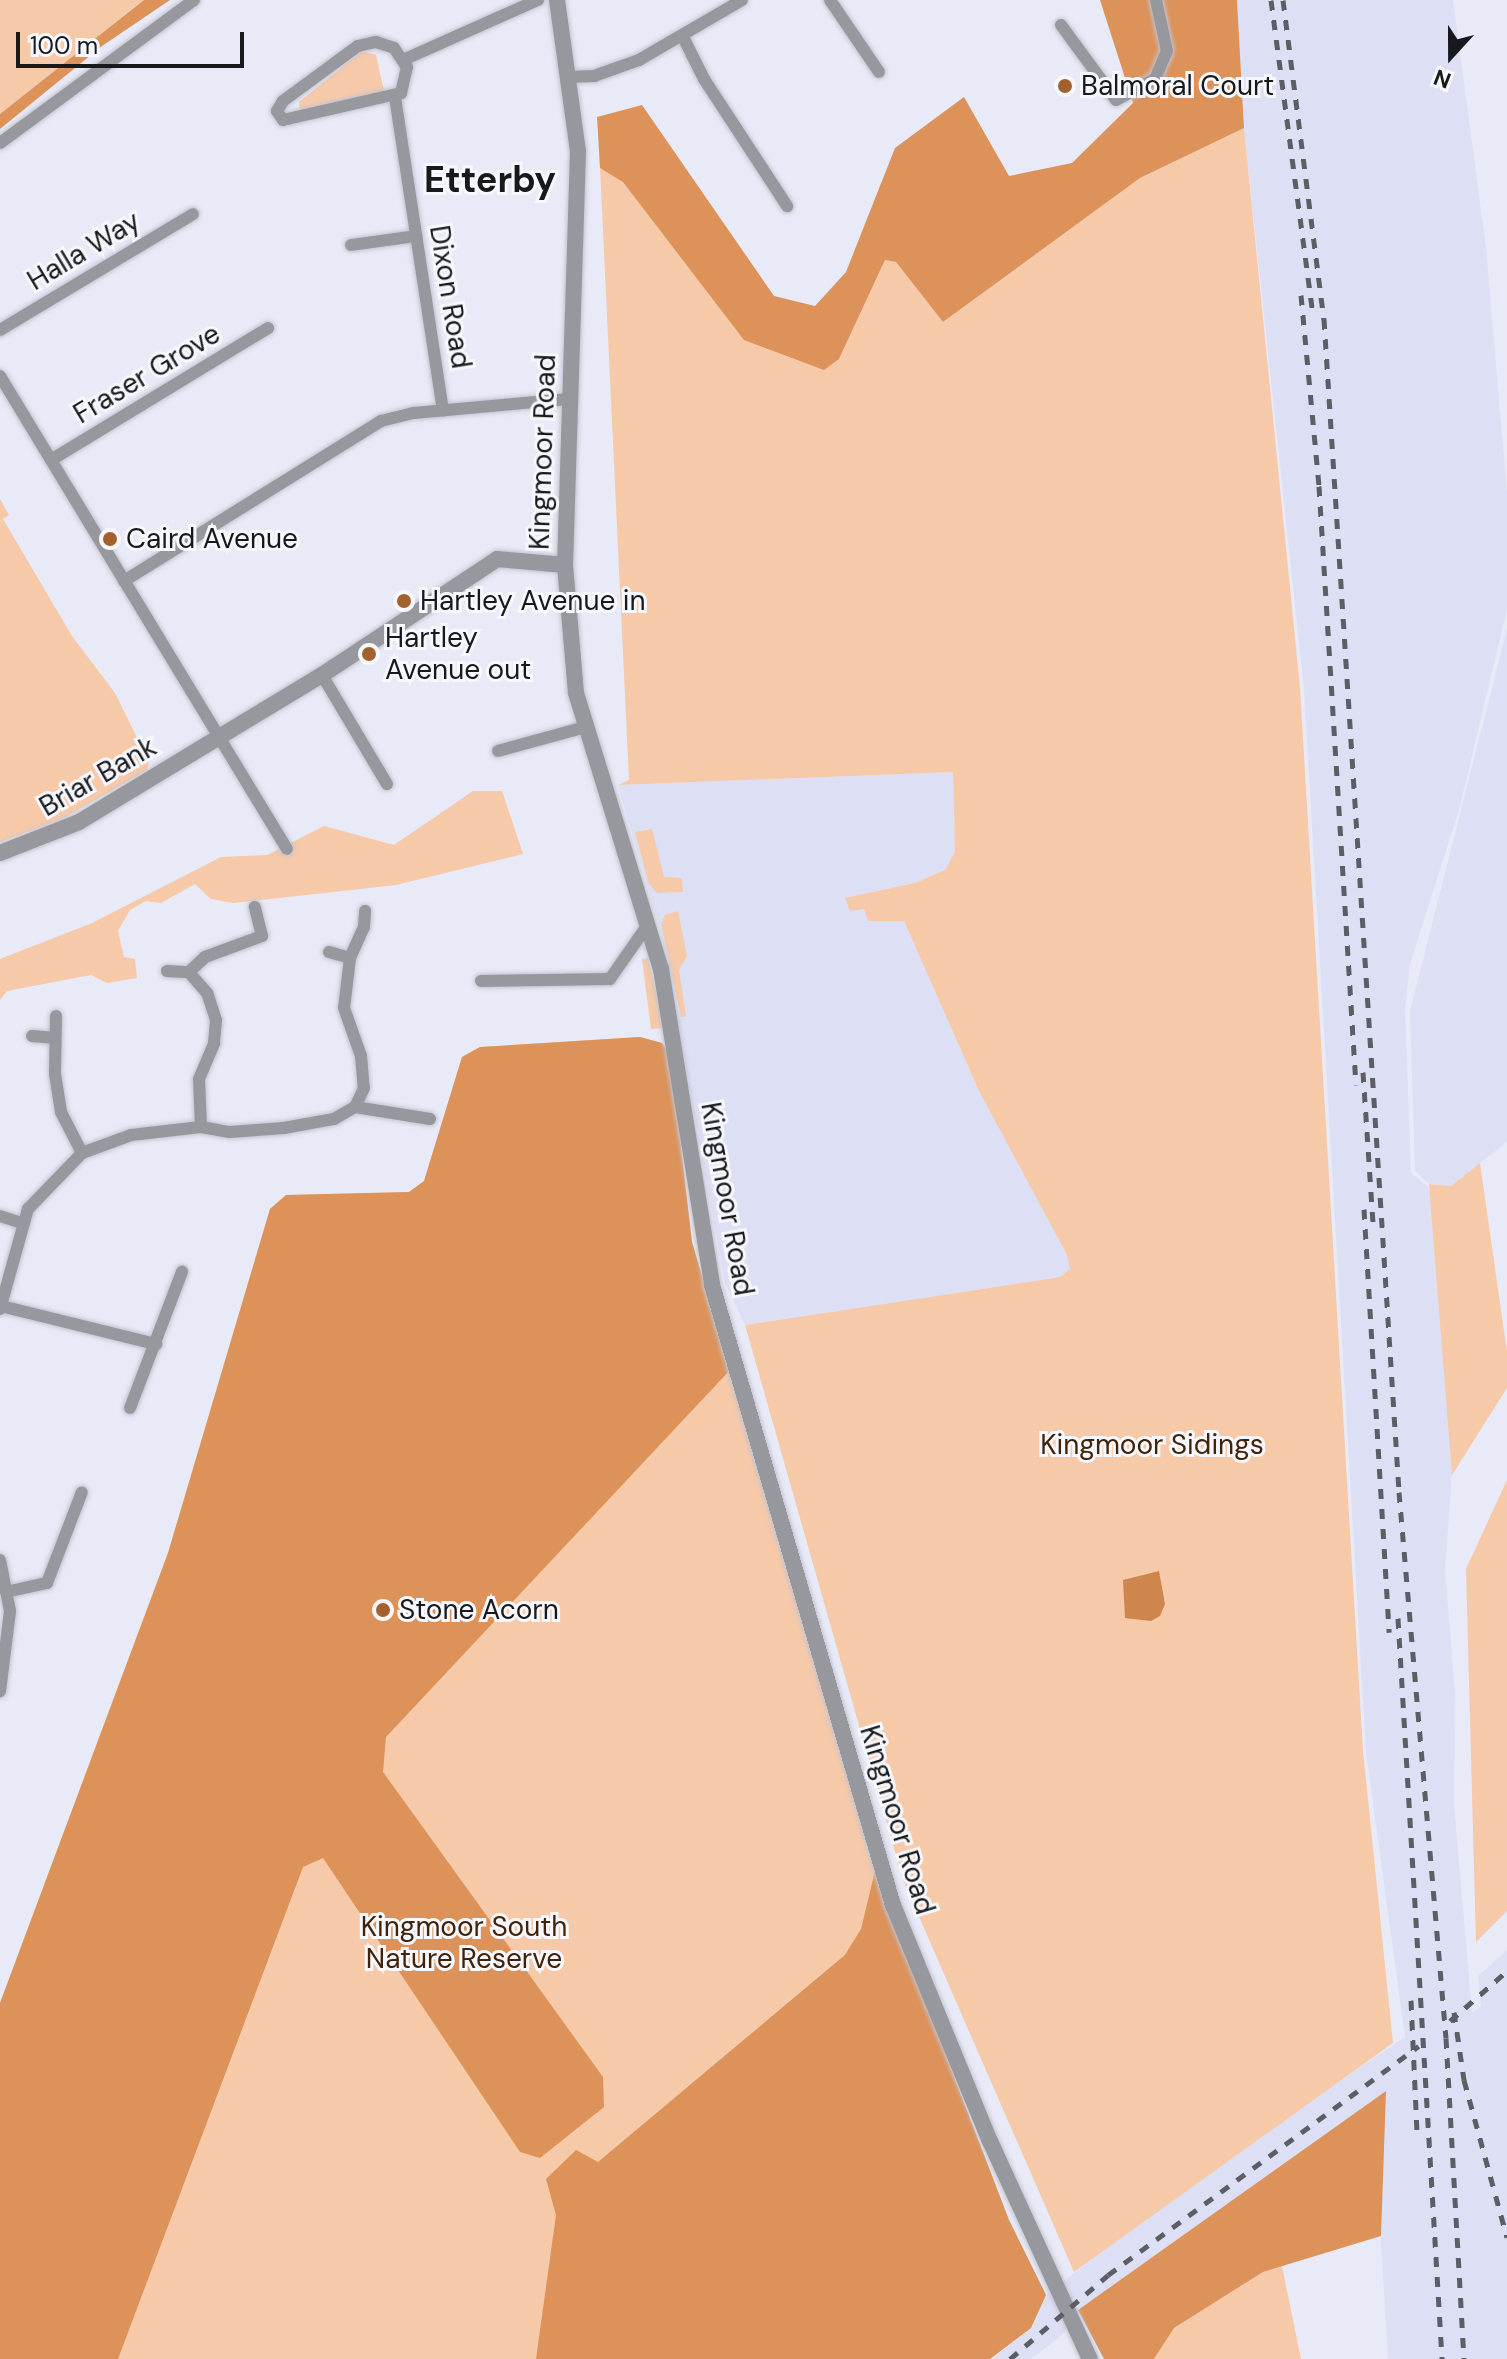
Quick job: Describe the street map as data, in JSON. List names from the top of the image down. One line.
{"streets":{"street":["Halla Way","Dixon Road","Fraser Grove","Kingmoor Road","Briar Bank"]},"crossings":[["Kingmoor Road","Briar Bank"]],"districts":["Etterby"],"parks":["Kingmoor Sidings","Kingmoor South Nature Reserve"],"places":["Balmoral Court","Caird Avenue","Hartley Avenue in","Hartley Avenue out","Stone Acorn"],"scale_bar":"100 m","north":"bottom"}
